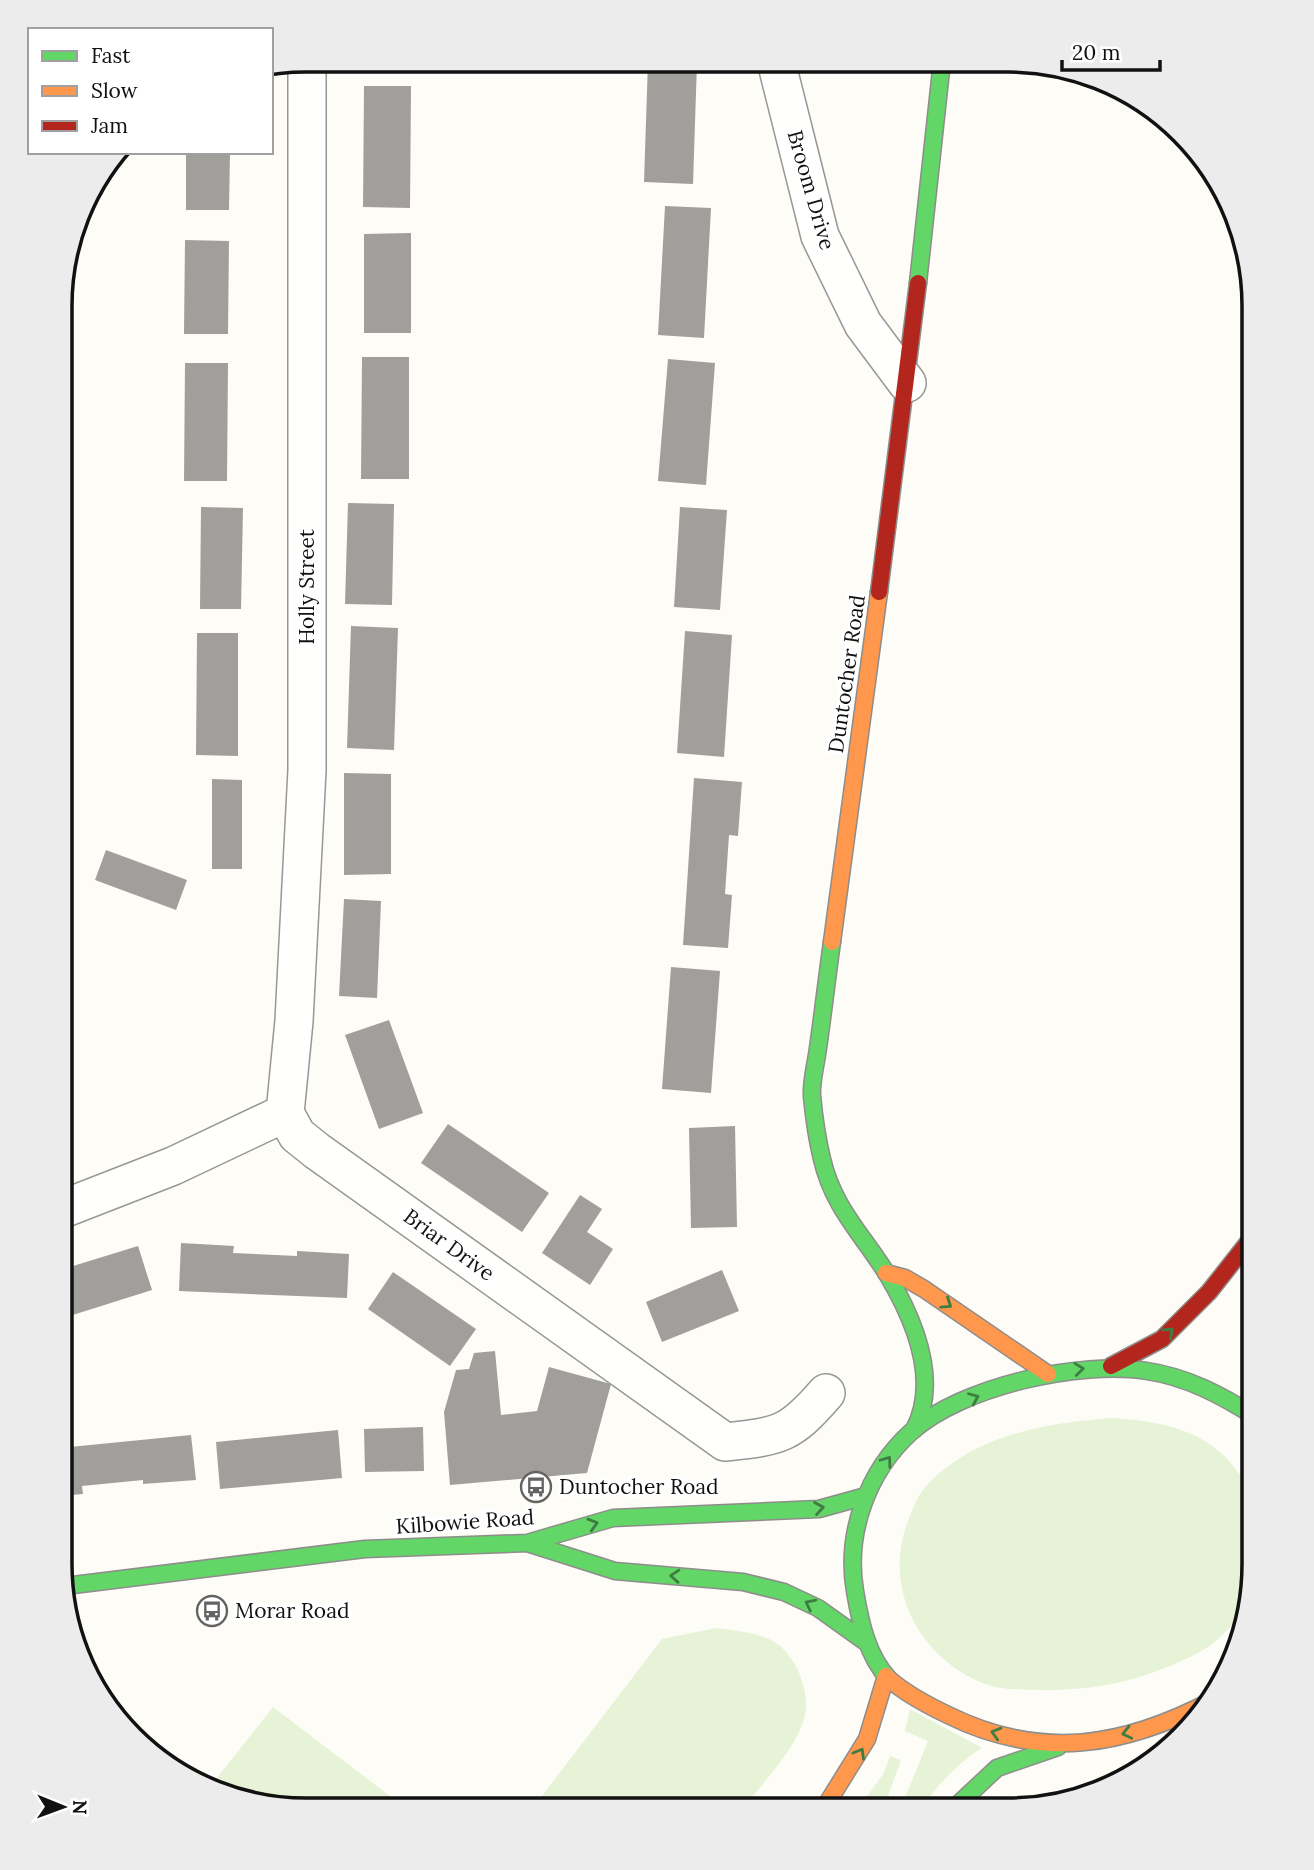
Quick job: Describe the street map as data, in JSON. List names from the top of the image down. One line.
{"streets":{"main road":["Duntocher Road","Kilbowie Road"],"street":["Broom Drive","Holly Street","Briar Drive"]},"crossings":[["Broom Drive","Duntocher Road"],["Holly Street","Briar Drive"]],"one_way":["Kilbowie Road"],"places":{"bus stop":["Duntocher Road","Morar Road"]},"legend":["Fast","Slow","Jam"],"scale_bar":"20 m","north":"right"}
